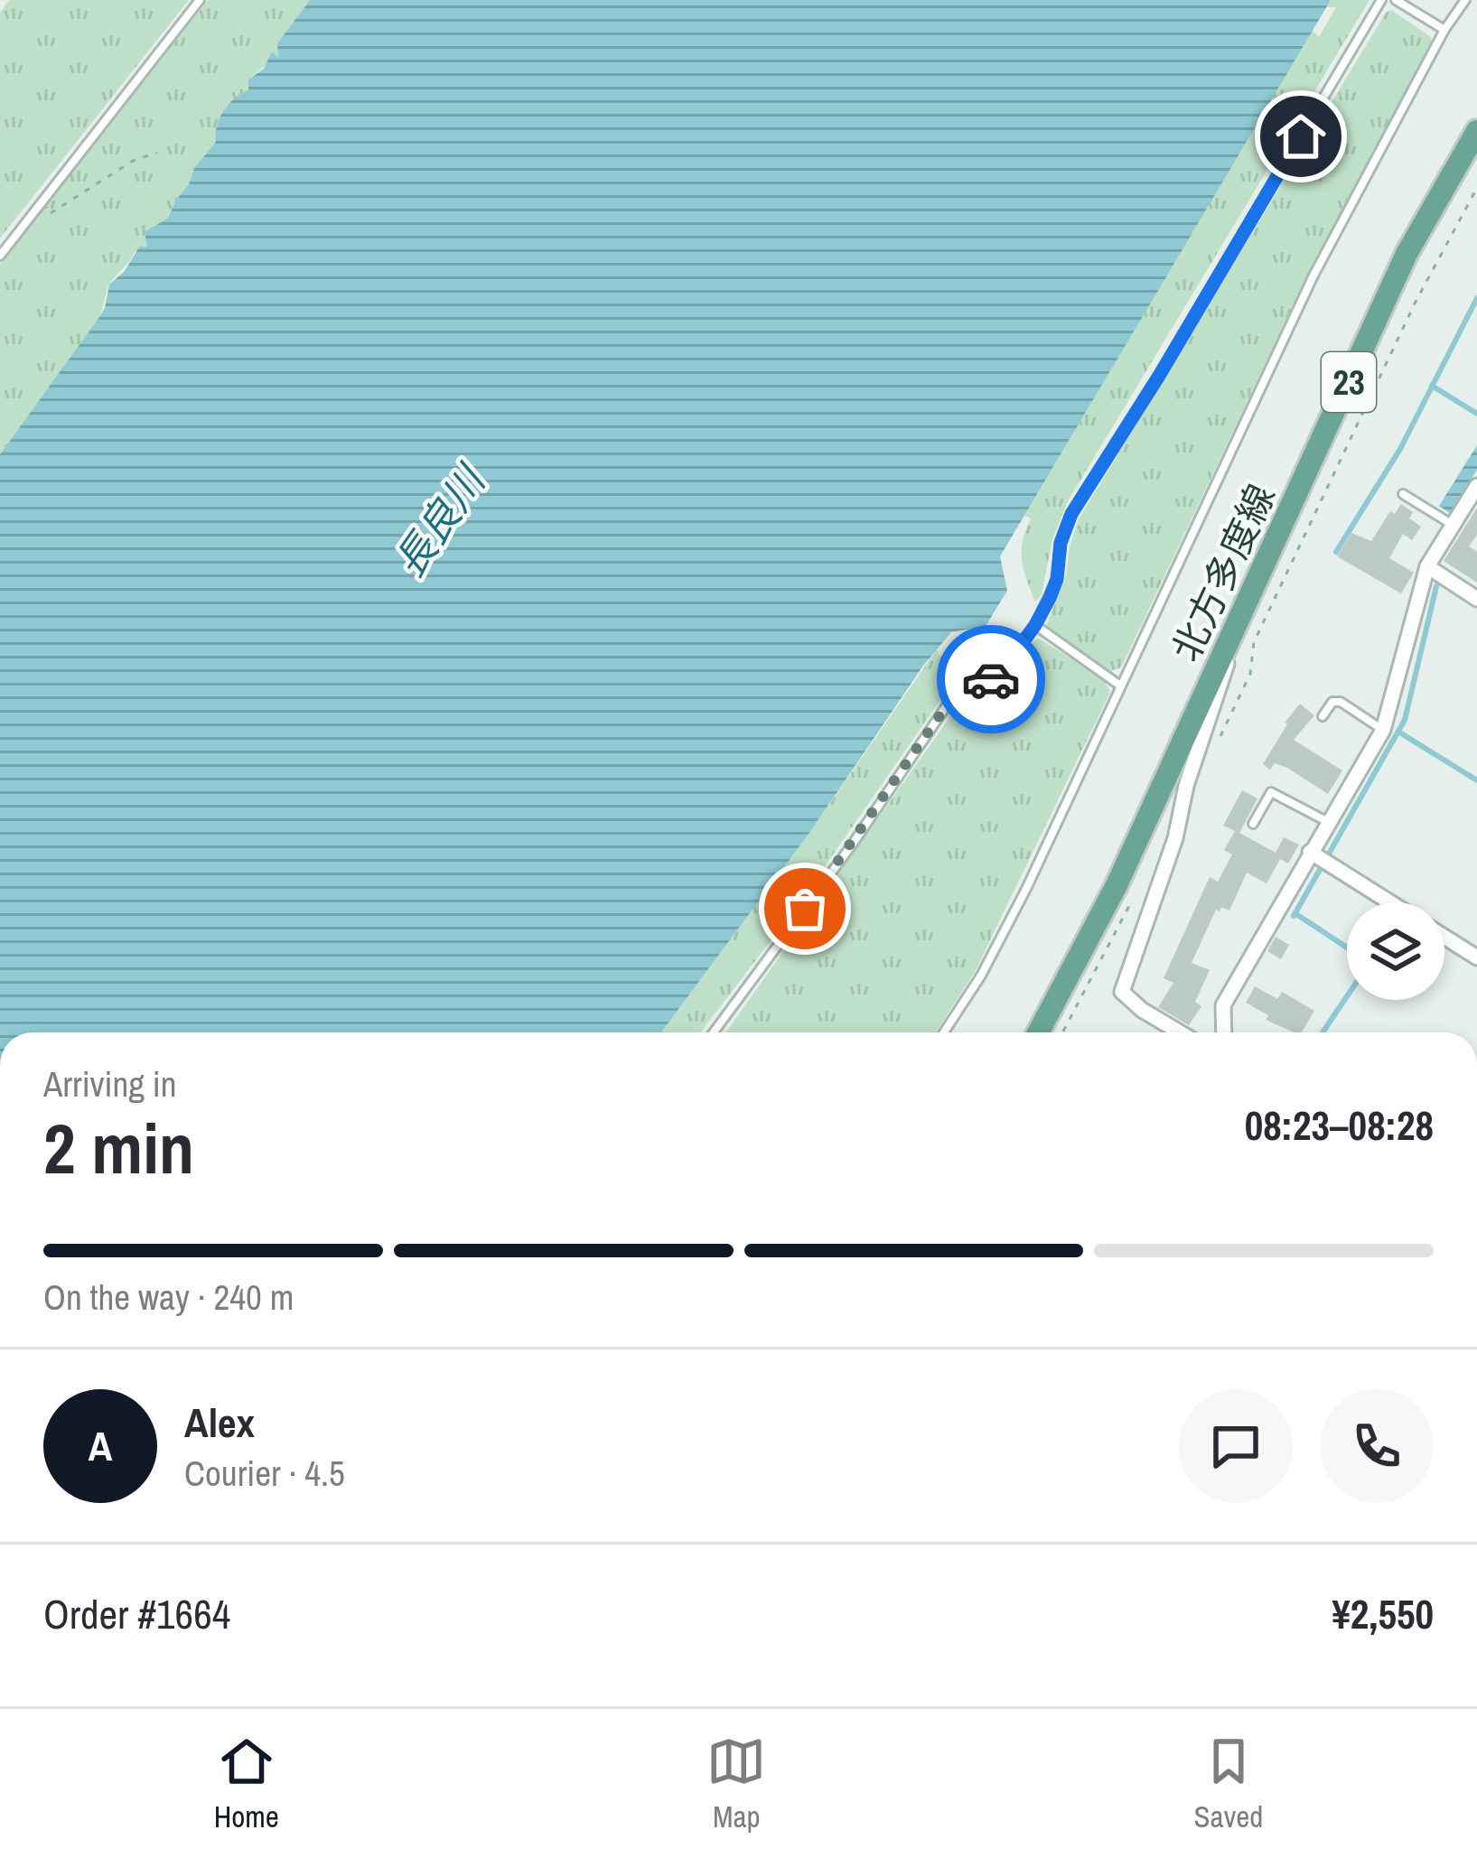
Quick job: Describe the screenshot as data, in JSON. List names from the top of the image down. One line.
{"streets":{"main road":["23","北方多度線"]},"water":["長良川"],"page":{"heading":["2 min","Arriving in","08:23–08:28"],"panel":["Alex","Courier · 4.5","Order #1664","¥2,550"],"bar":"On the way · 240 m","round":"A","tabs":["Home","Map","Saved"]}}
